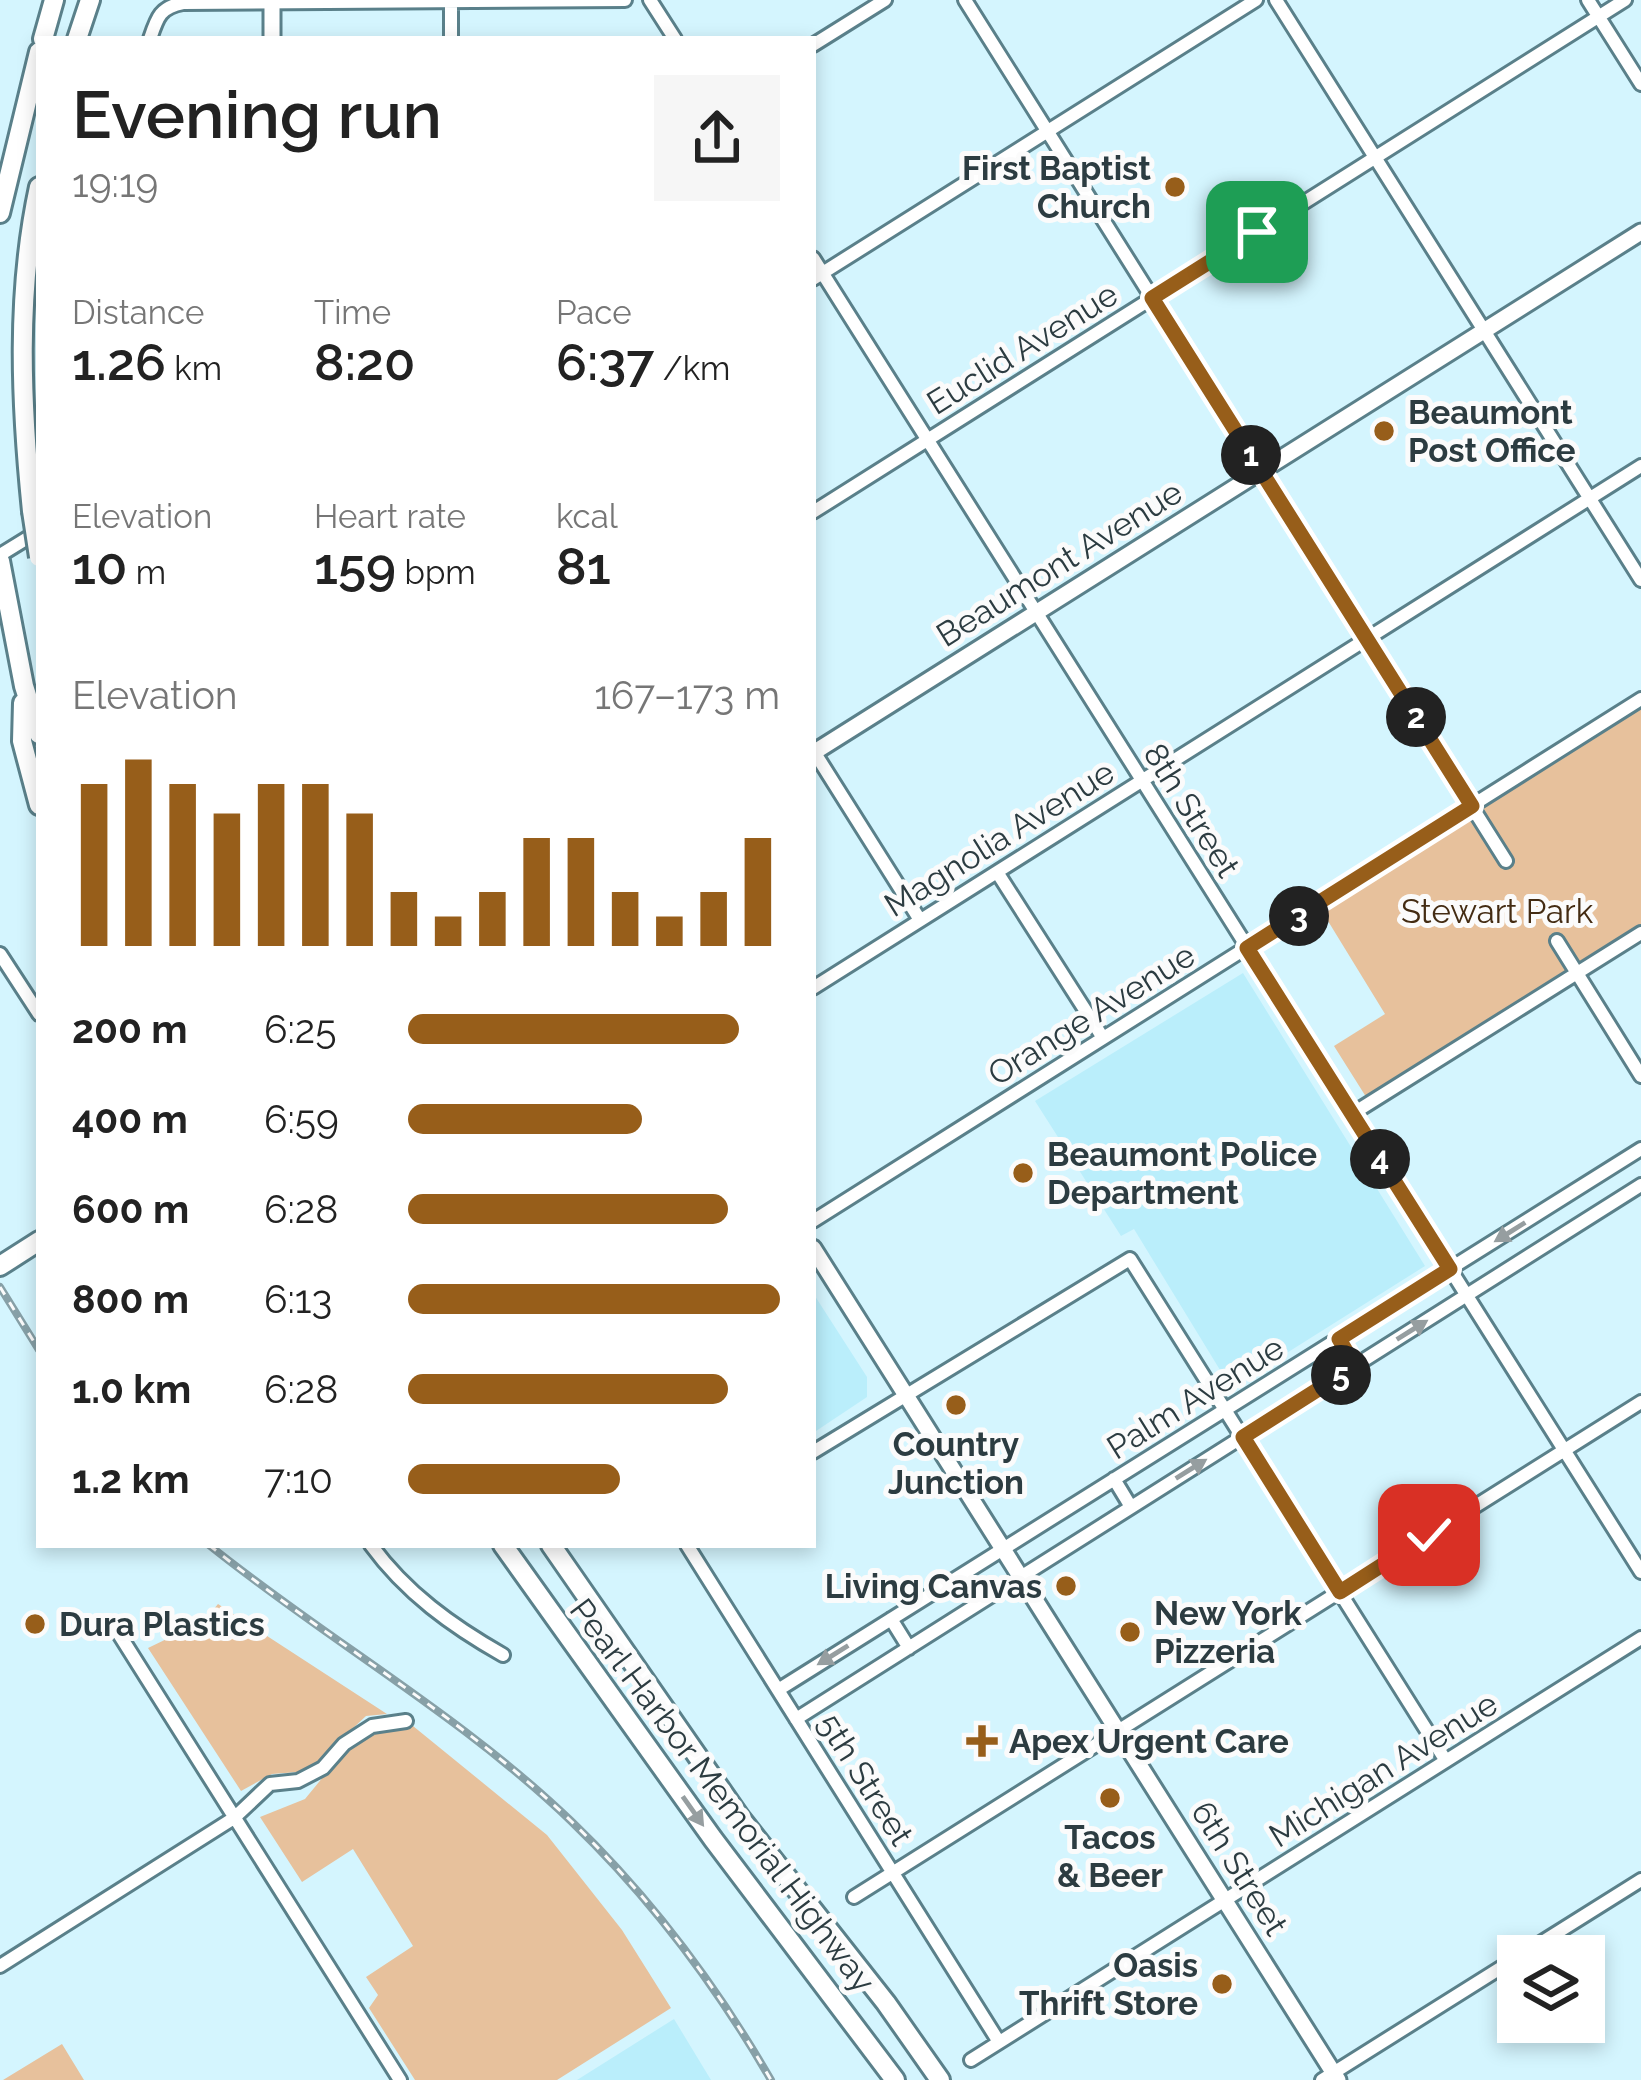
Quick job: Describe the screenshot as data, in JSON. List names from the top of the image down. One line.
{"streets":{"highway":["Pearl Harbor Memorial Highway"],"main road":["Beaumont Avenue","6th Street"],"street":["Euclid Avenue","8th Street","Magnolia Avenue","Orange Avenue","Palm Avenue","Michigan Avenue","5th Street"]},"crossings":[["Euclid Avenue","8th Street"],["Beaumont Avenue","8th Street"],["8th Street","Magnolia Avenue"],["8th Street","Orange Avenue"],["8th Street","Palm Avenue"],["Palm Avenue","5th Street"],["Palm Avenue","6th Street"],["Michigan Avenue","5th Street"],["Michigan Avenue","6th Street"]],"parks":["Stewart Park"],"places":{"other":["First Baptist Church","Beaumont Post Office","Beaumont Police Department","Country Junction","Living Canvas","Dura Plastics","New York Pizzeria","Tacos & Beer","Oasis Thrift Store"],"health":["Apex Urgent Care"]},"page":{"heading":["Evening run","19:19"],"stats":[["Distance","1.26 km"],["Time","8:20"],["Pace","6:37 /km"],["Elevation","10 m"],["Heart rate","159 bpm"],["kcal","81"]],"pins":["1","2","3","4","5"],"chart":["Elevation","167–173 m"],"list":[{"name":"200 m","note":"6:25"},{"name":"400 m","note":"6:59"},{"name":"600 m","note":"6:28"},{"name":"800 m","note":"6:13"},{"name":"1.0 km","note":"6:28"},{"name":"1.2 km","note":"7:10"}]}}
